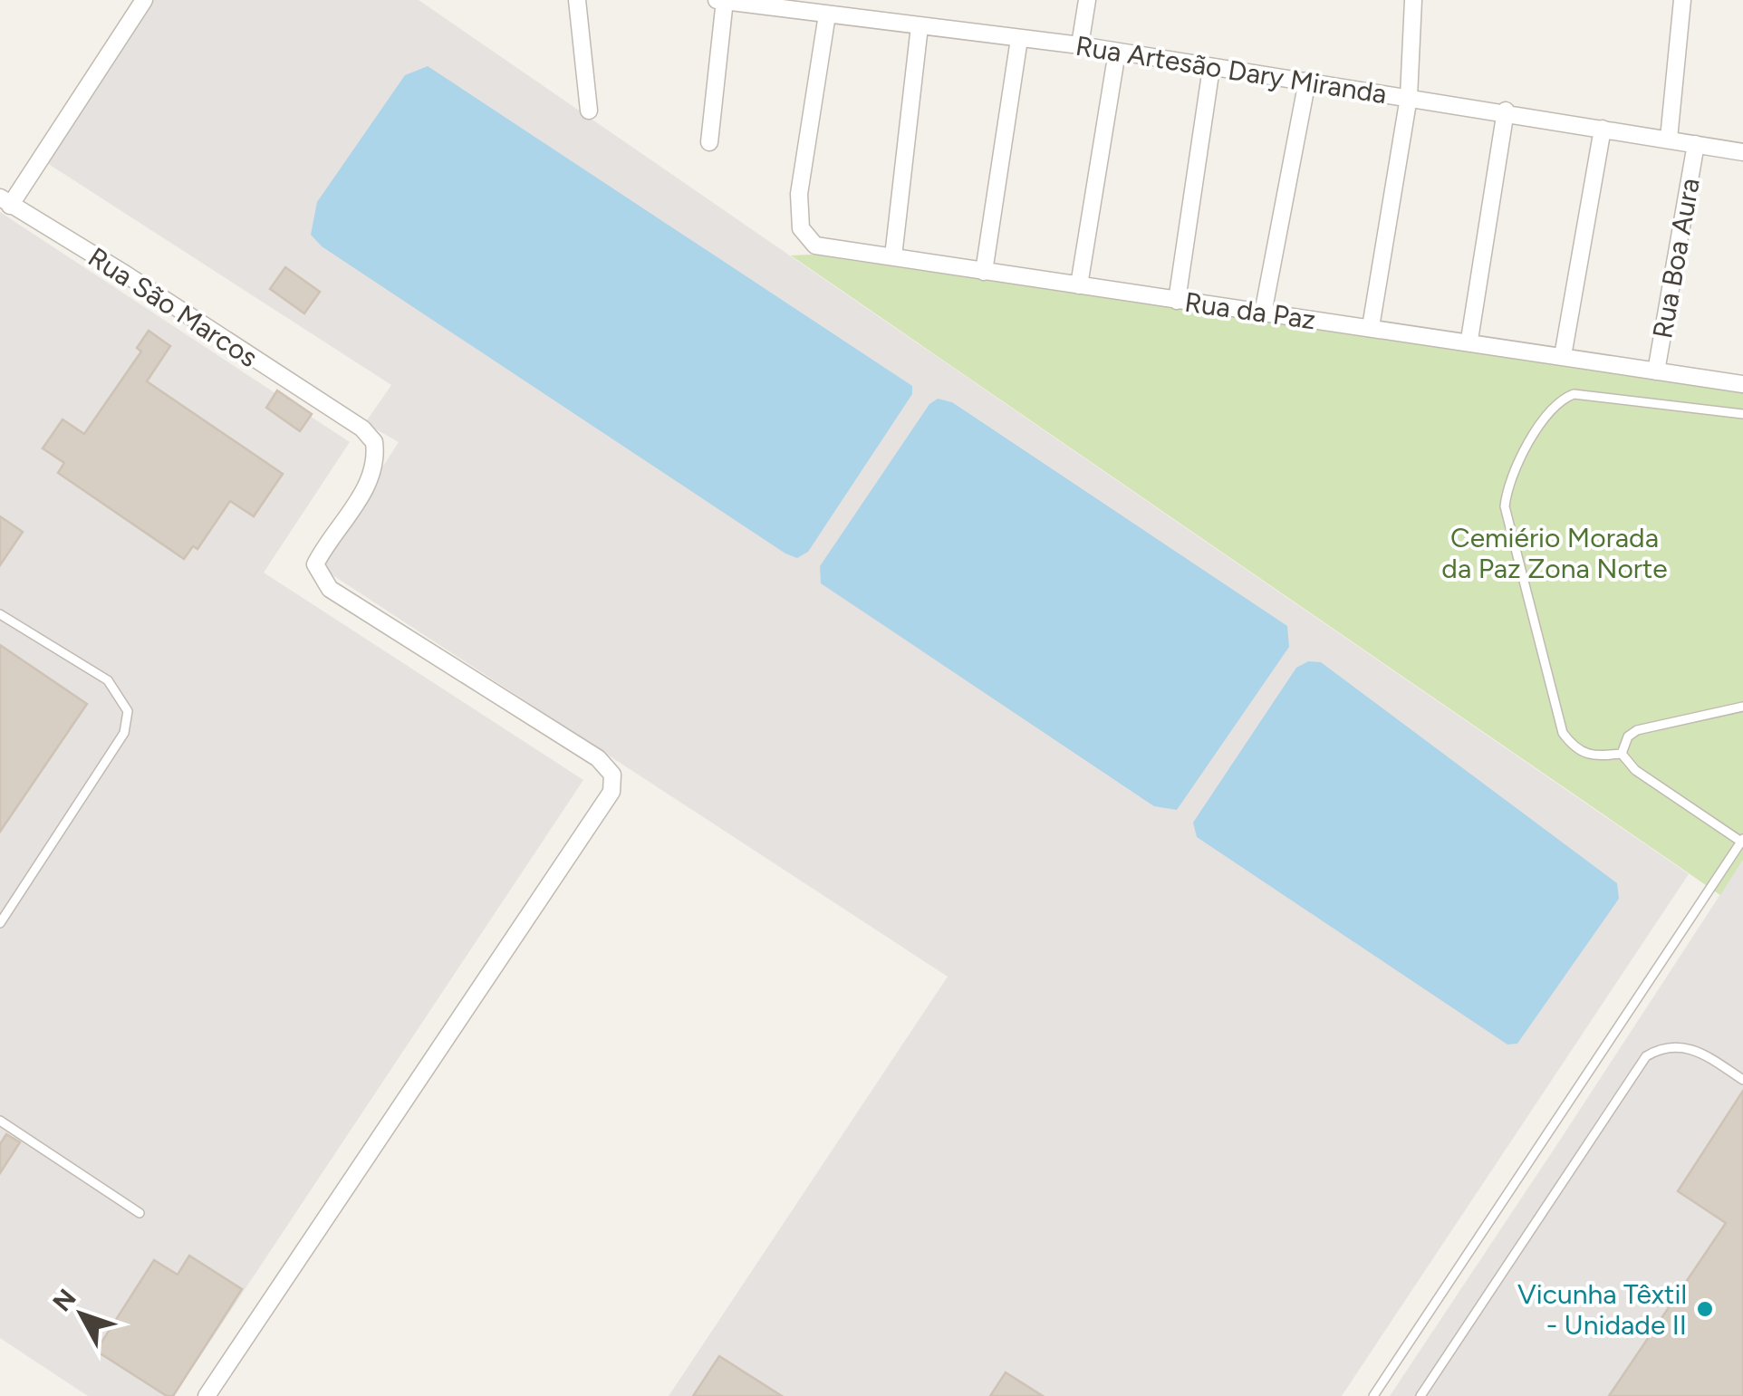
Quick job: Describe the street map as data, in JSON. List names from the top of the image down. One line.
{"streets":{"street":["Rua Artesão Dary Miranda","Rua Boa Aura","Rua São Marcos","Rua da Paz"]},"crossings":[["Rua Artesão Dary Miranda","Rua Boa Aura"],["Rua Artesão Dary Miranda","Rua da Paz"],["Rua Boa Aura","Rua da Paz"]],"parks":["Cemiério Morada da Paz Zona Norte"],"places":["Vicunha Têxtil - Unidade II"],"north":"top left"}
